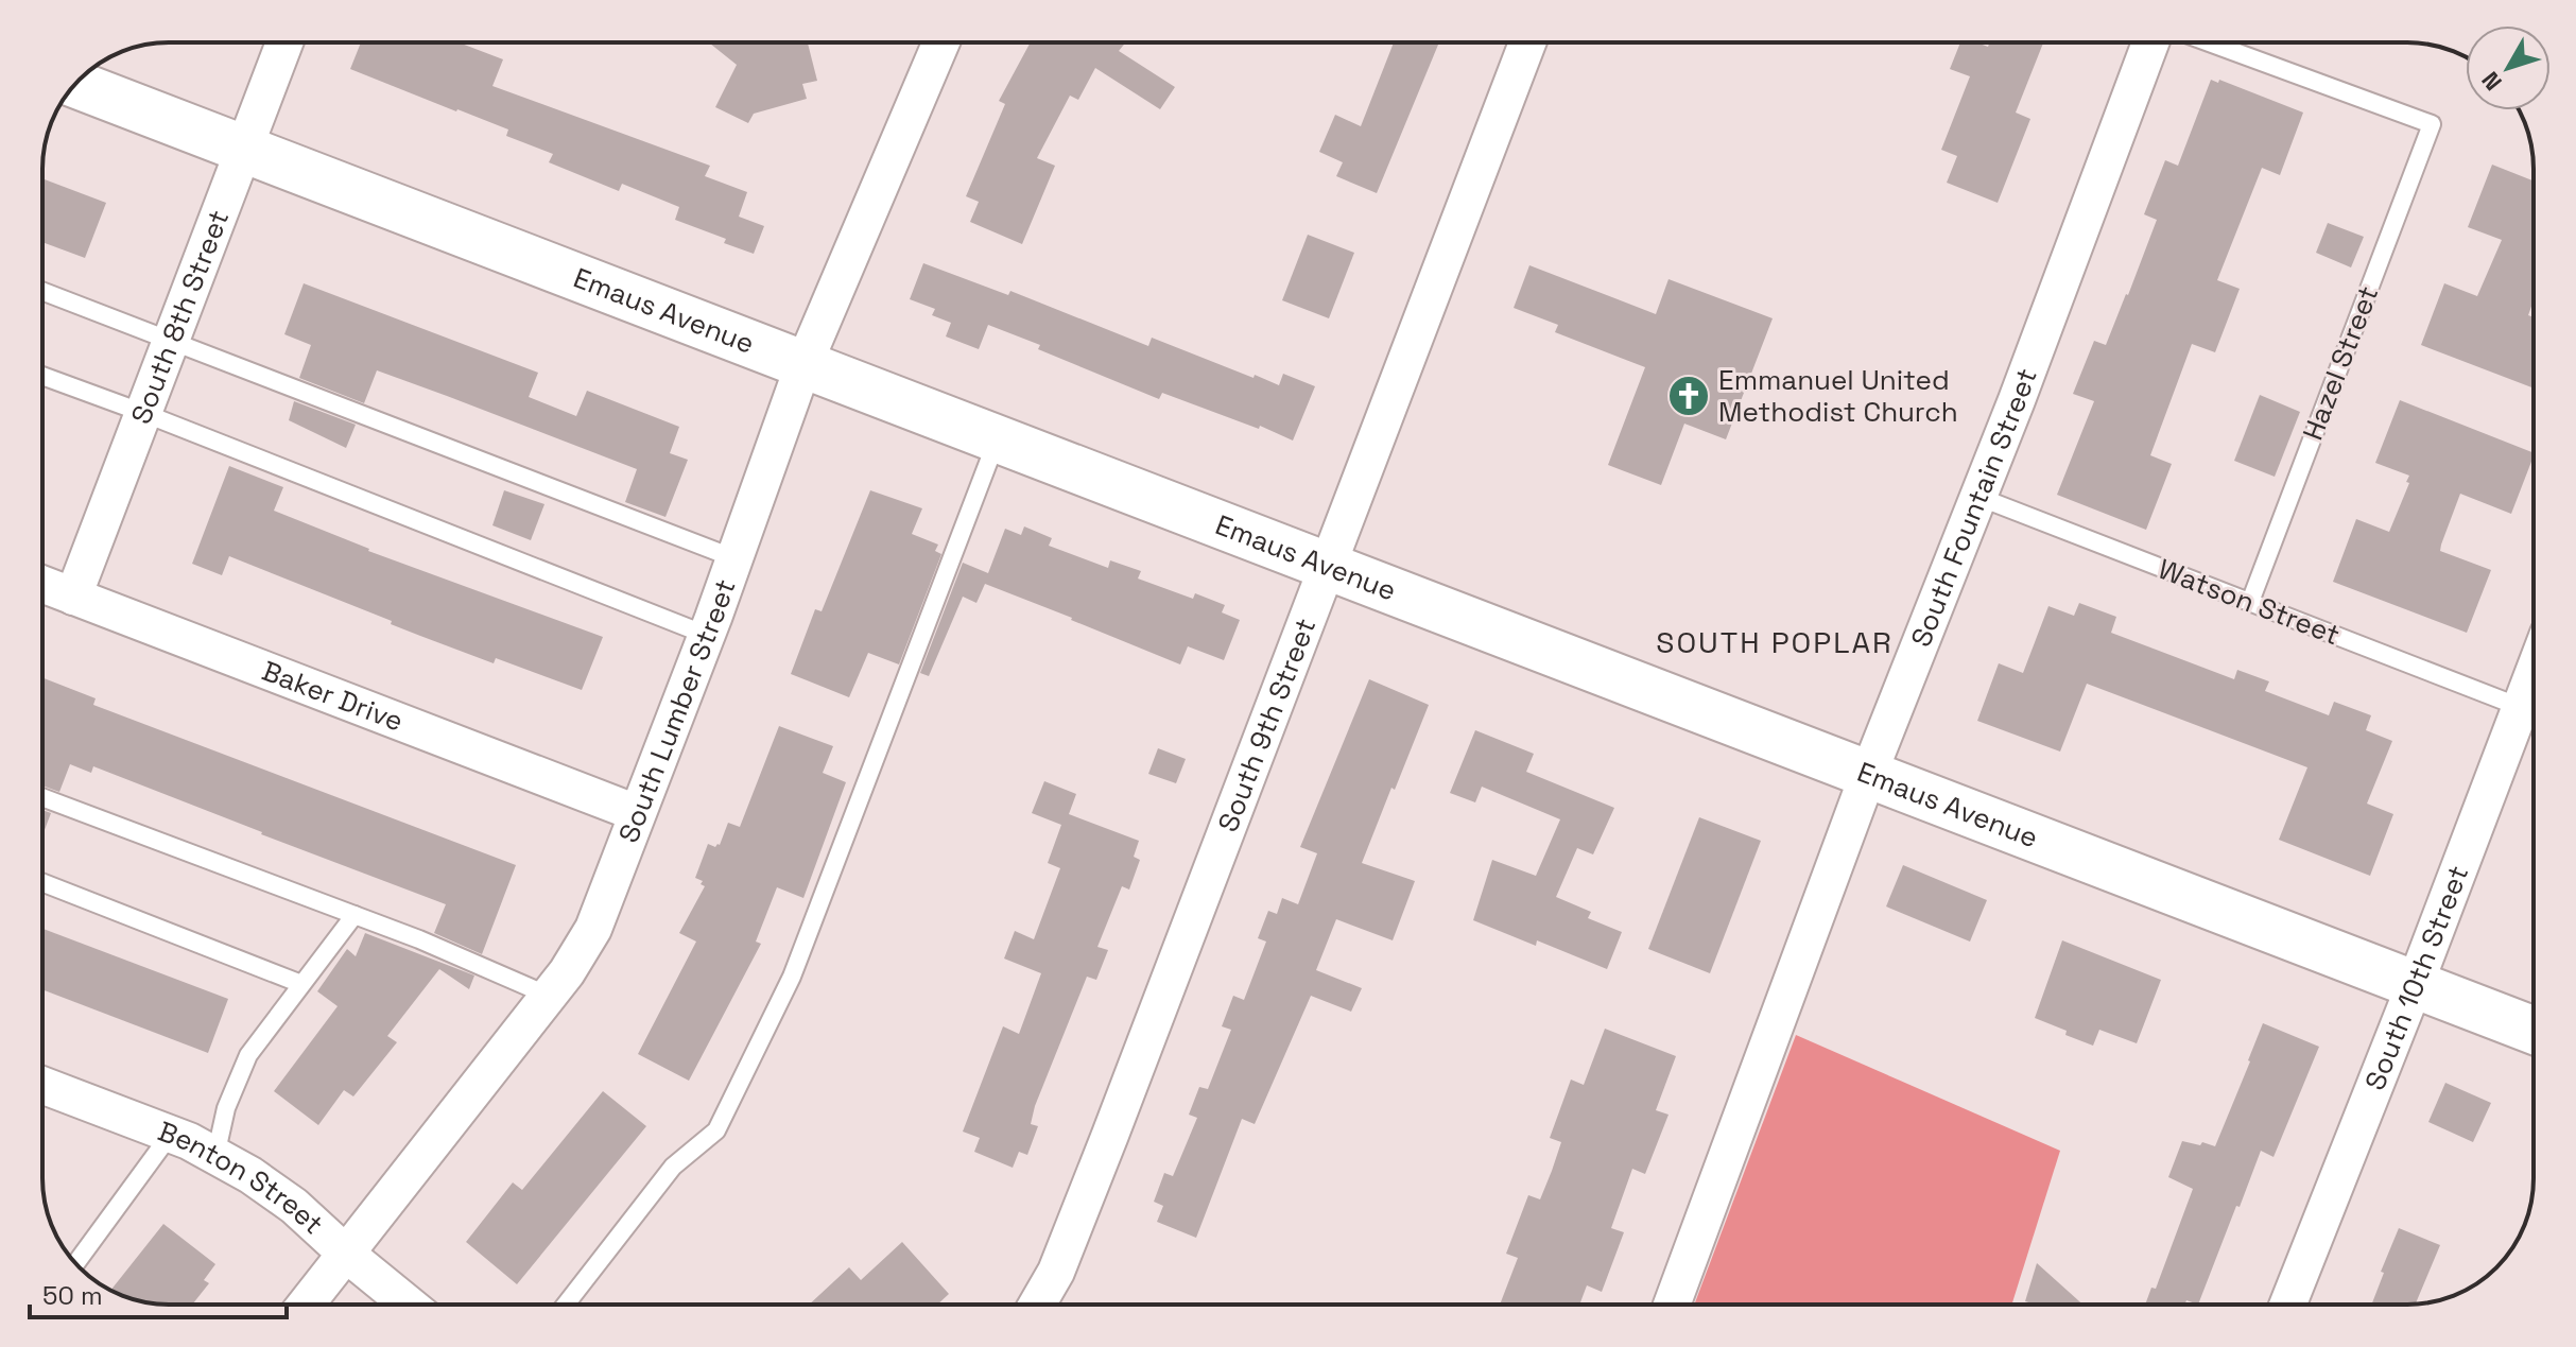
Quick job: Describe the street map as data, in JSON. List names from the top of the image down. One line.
{"streets":{"main road":["Emaus Avenue"],"street":["South 8th Street","South Fountain Street","Baker Drive","South Lumber Street","South 9th Street","South 10th Street","Benton Street"],"lane":["Hazel Street","Watson Street"]},"crossings":[["Emaus Avenue","South 8th Street"],["Emaus Avenue","South Fountain Street"],["Emaus Avenue","South Lumber Street"],["Emaus Avenue","South 9th Street"],["Emaus Avenue","South 10th Street"],["South 8th Street","Baker Drive"],["Hazel Street","Watson Street"],["South Fountain Street","Watson Street"],["Watson Street","South 10th Street"],["Baker Drive","South Lumber Street"],["South Lumber Street","Benton Street"]],"districts":["SOUTH POPLAR"],"places":{"church":["Emmanuel United Methodist Church"]},"scale_bar":"50 m","north":"bottom left"}
